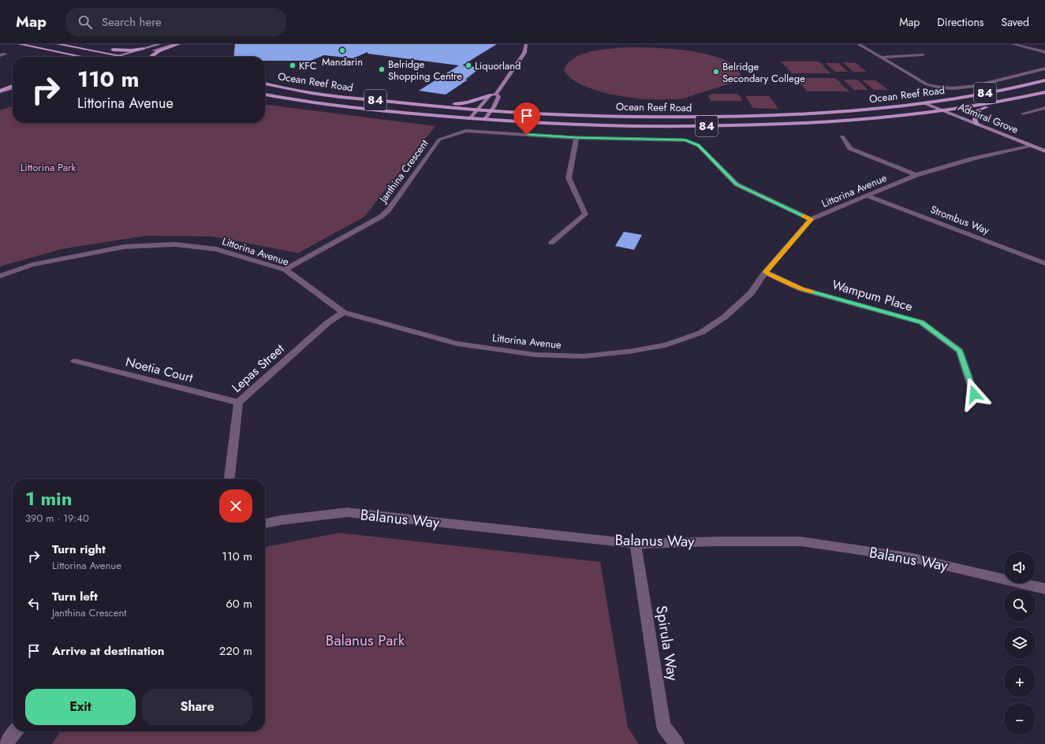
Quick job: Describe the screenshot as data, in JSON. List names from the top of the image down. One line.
{"streets":{"main road":["Ocean Reef Road","84"],"street":["Admiral Grove","Janthina Crescent","Littorina Avenue","Strombus Way","Wampum Place","Lepas Street","Noetia Court","Balanus Way","Spirula Way"]},"crossings":[["Ocean Reef Road","Admiral Grove"],["Admiral Grove","Littorina Avenue"],["Janthina Crescent","Littorina Avenue"],["Littorina Avenue","Strombus Way"],["Littorina Avenue","Wampum Place"],["Littorina Avenue","Lepas Street"],["Lepas Street","Noetia Court"],["Balanus Way","Spirula Way"]],"parks":["Littorina Park","Balanus Park"],"places":["Mandarin","KFC","Liquorland","Belridge Shopping Centre","Belridge Secondary College"],"page":{"header":"Map","search":"Search here","nav":["Map","Directions","Saved"],"turn":["110 m","Littorina Avenue"],"heading":["1 min","390 m · 19:40"],"list":[{"name":"Turn right","note":"Littorina Avenue","value":"110 m"},{"name":"Turn left","note":"Janthina Crescent","value":"60 m"},{"name":"Arrive at destination","value":"220 m"}],"map_buttons":["+","−"],"buttons":["Exit","Share"]}}
